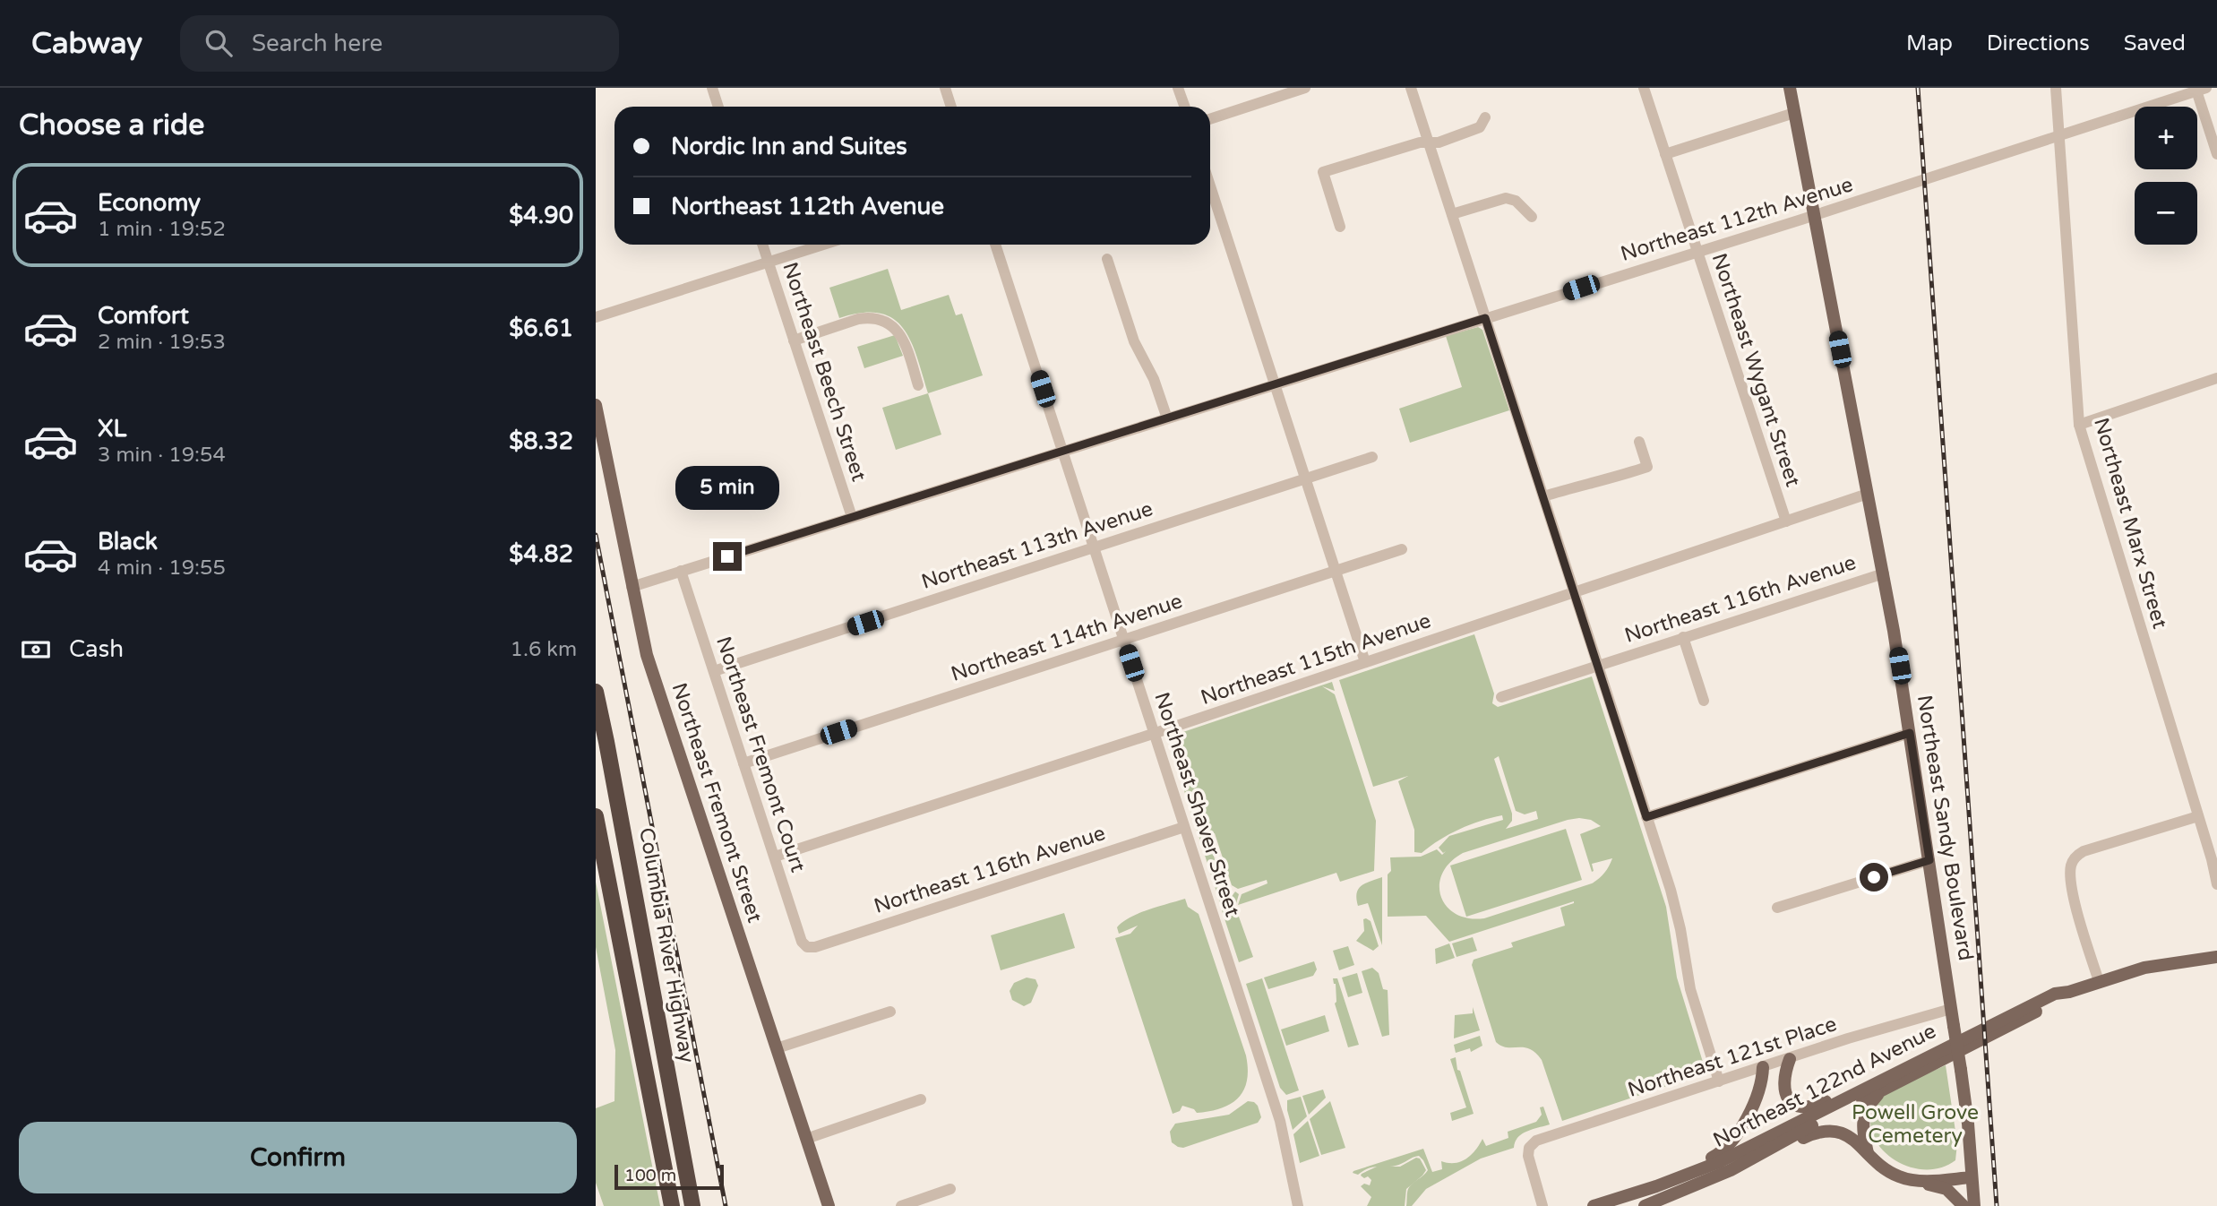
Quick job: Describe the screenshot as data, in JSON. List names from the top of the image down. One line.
{"streets":{"highway":["Columbia River Highway"],"main road":["Northeast Fremont Street","Northeast Sandy Boulevard","Northeast 122nd Avenue"],"street":["Northeast 112th Avenue","Northeast Wygant Street","Northeast Beech Street","Northeast Marx Street","Northeast 113th Avenue","Northeast 116th Avenue","Northeast 114th Avenue","Northeast 115th Avenue","Northeast Fremont Court","Northeast Shaver Street","Northeast 121st Place"]},"crossings":[["Northeast 112th Avenue","Northeast Wygant Street"],["Northeast 112th Avenue","Northeast Beech Street"],["Northeast 112th Avenue","Northeast Marx Street"],["Northeast 112th Avenue","Northeast Fremont Court"],["Northeast 112th Avenue","Northeast Fremont Street"],["Northeast 112th Avenue","Northeast Shaver Street"],["Northeast 112th Avenue","Northeast Sandy Boulevard"],["Northeast Wygant Street","Northeast 115th Avenue"],["Northeast 113th Avenue","Northeast Fremont Court"],["Northeast 113th Avenue","Northeast Shaver Street"],["Northeast 116th Avenue","Northeast Fremont Court"],["Northeast 116th Avenue","Northeast Shaver Street"],["Northeast 116th Avenue","Northeast Sandy Boulevard"],["Northeast 114th Avenue","Northeast Fremont Court"],["Northeast 114th Avenue","Northeast Shaver Street"],["Northeast 115th Avenue","Northeast Fremont Court"],["Northeast 115th Avenue","Northeast Shaver Street"],["Northeast 115th Avenue","Northeast Sandy Boulevard"],["Northeast Sandy Boulevard","Northeast 121st Place"]],"parks":["Powell Grove Cemetery"],"scale_bar":"100 m","page":{"header":"Cabway","search":"Search here","nav":["Map","Directions","Saved"],"heading":"Choose a ride","map_buttons":["+","−"],"banner":["Nordic Inn and Suites","Northeast 112th Avenue"],"list":[{"name":"Economy","note":"1 min · 19:52","value":"$4.90"},{"name":"Comfort","note":"2 min · 19:53","value":"$6.61"},{"name":"XL","note":"3 min · 19:54","value":"$8.32"},{"name":"Black","note":"4 min · 19:55","value":"$4.82"}],"bubble":"5 min","pay":["Cash","1.6 km"],"buttons":"Confirm","scale":"100 m"}}
